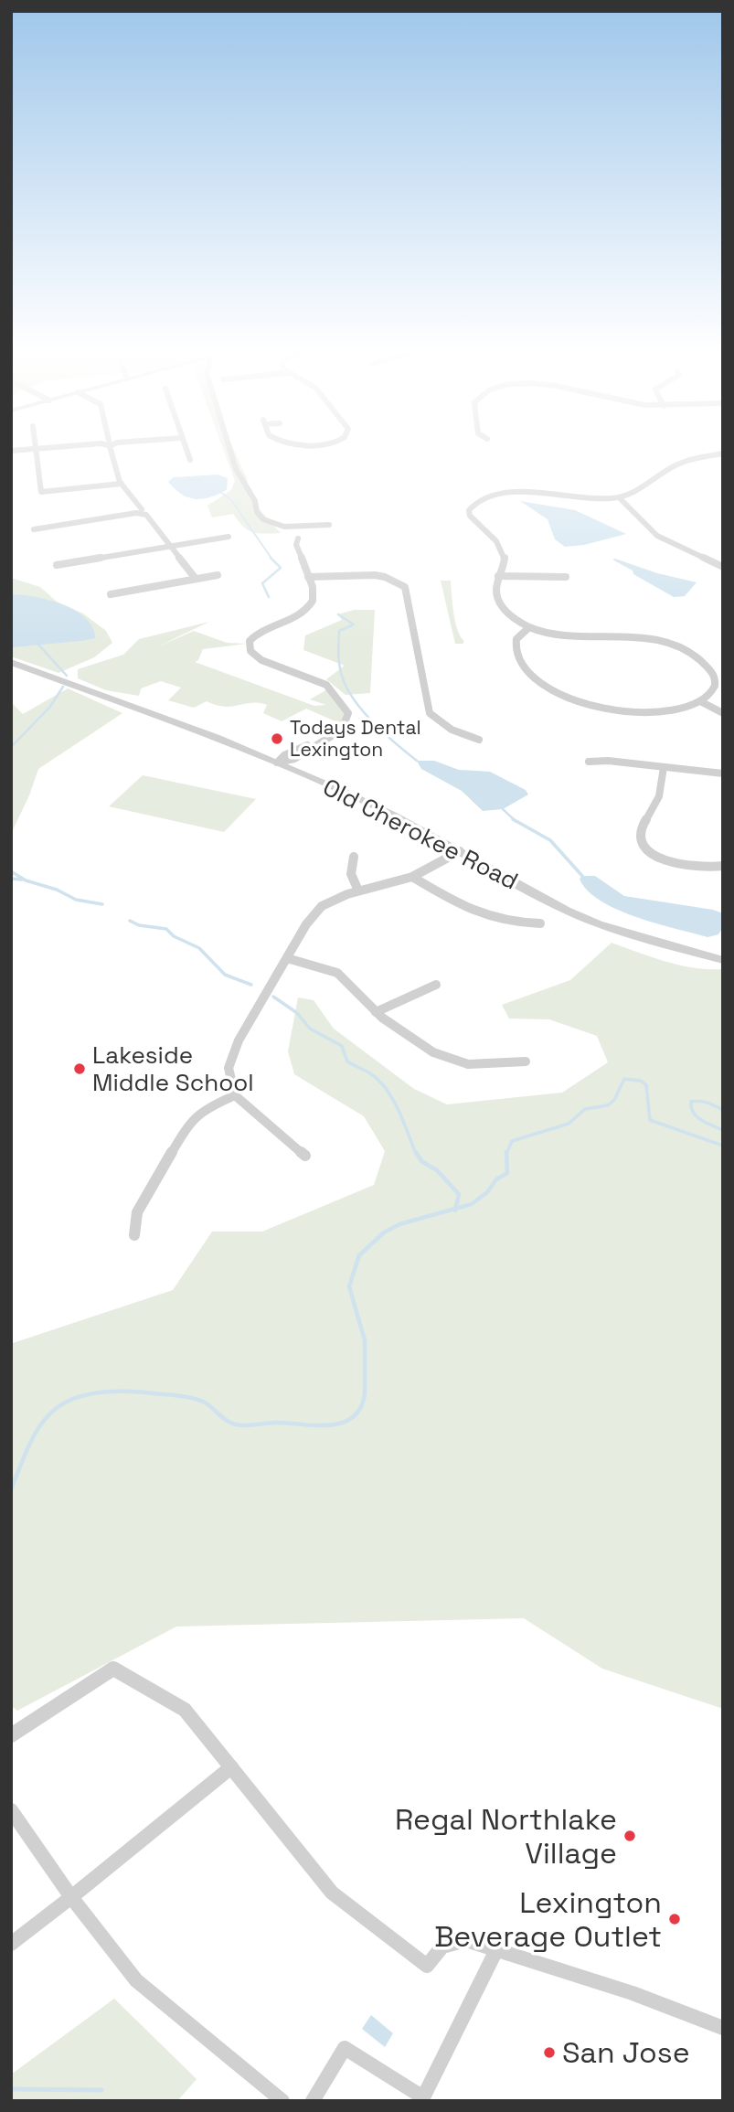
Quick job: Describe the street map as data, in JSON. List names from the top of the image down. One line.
{"streets":{"street":["Old Cherokee Road"]},"places":["Todays Dental Lexington","Lakeside Middle School","Regal Northlake Village","Lexington Beverage Outlet","San Jose"]}
